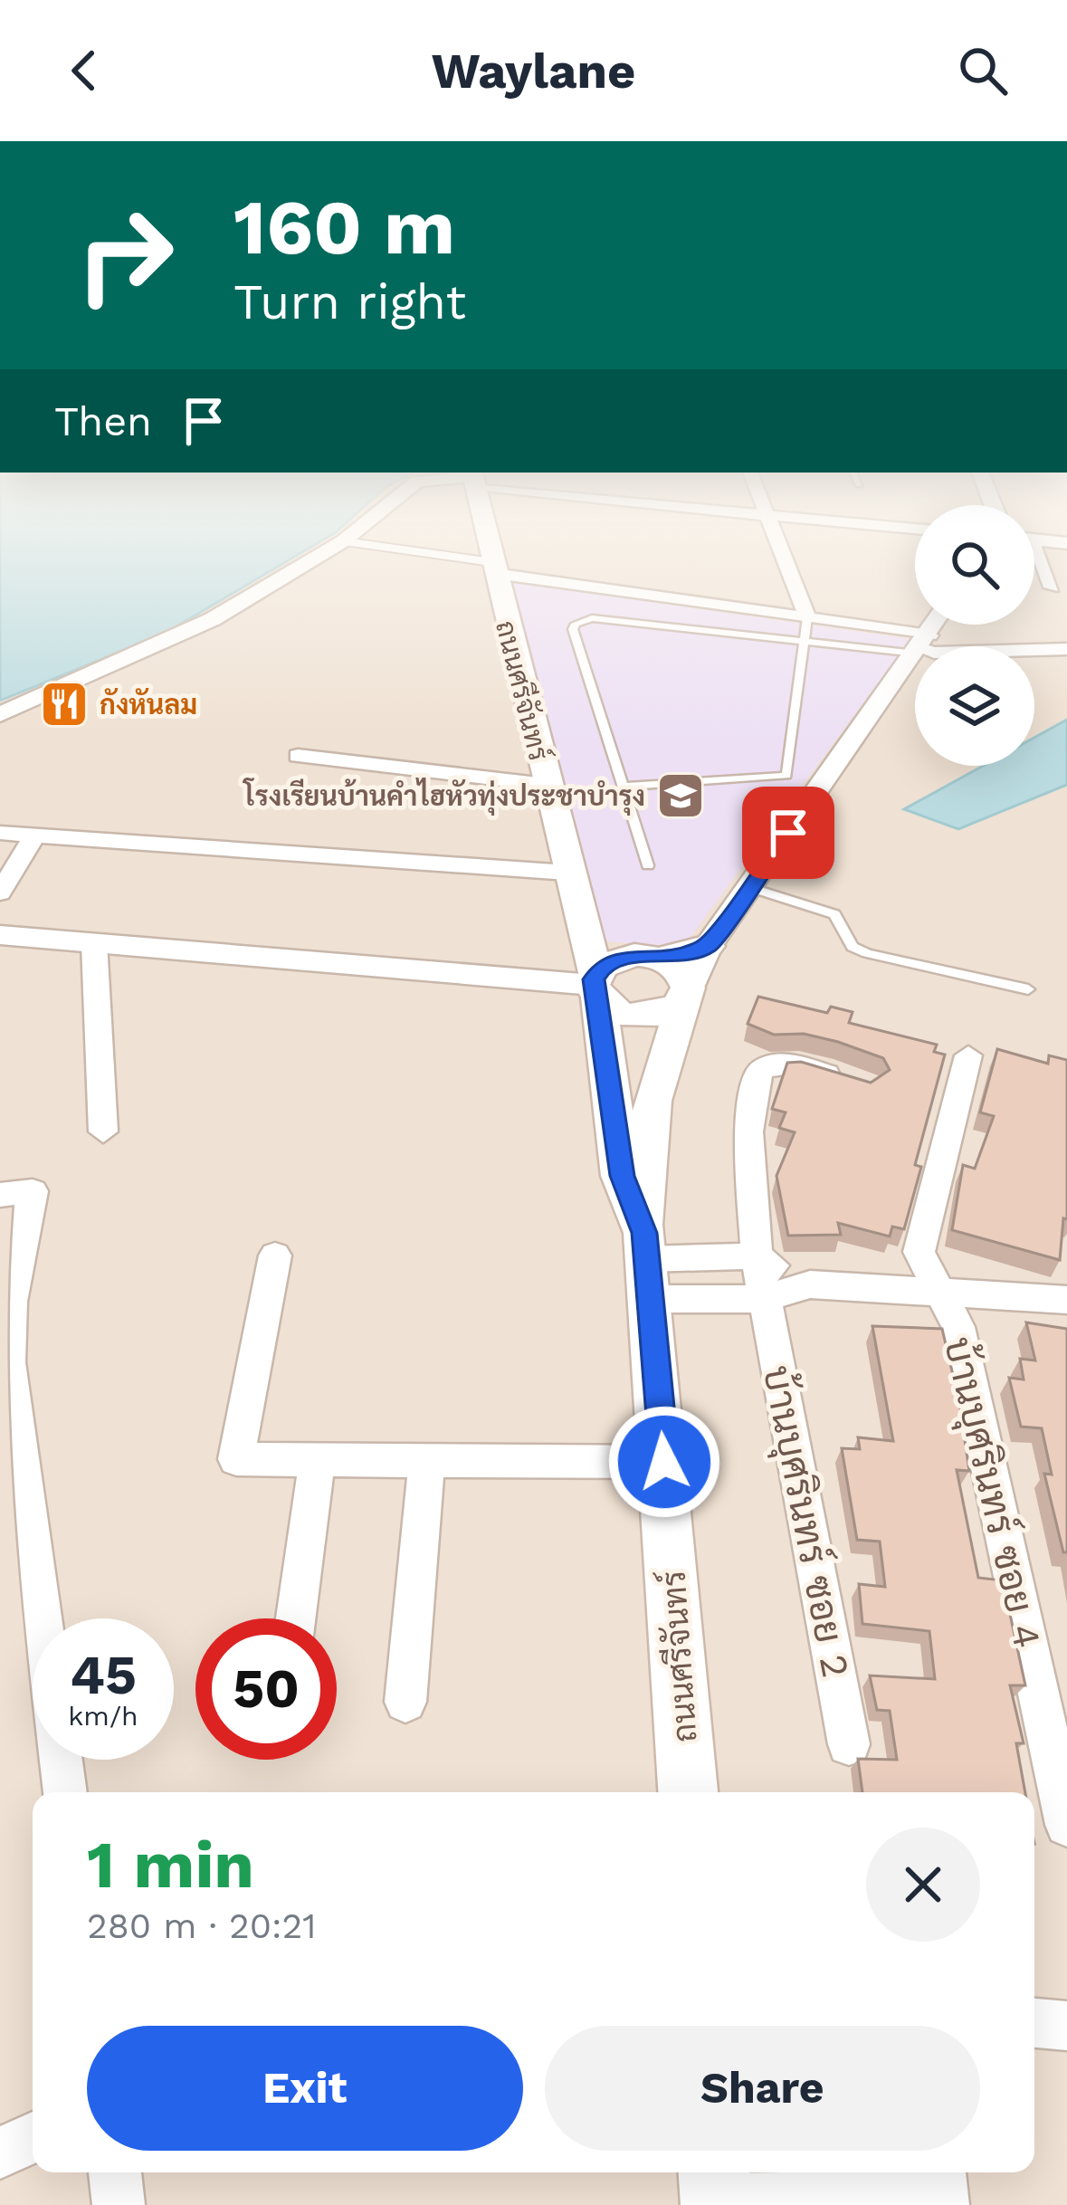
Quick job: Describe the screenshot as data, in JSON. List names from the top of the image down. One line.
{"streets":{"main road":["ถนนศรีจันทร์"],"street":["บ้านบุศรินทร์ ซอย 4","บ้านบุศรินทร์ ซอย 2"]},"places":{"restaurant":["กังหันลม"],"school or university":["โรงเรียนบ้านคำไฮหัวทุ่งประชาบำรุง"]},"page":{"header":"Waylane","turn":["160 m","Turn right"],"then":"Then","speed":"45 km/h","limit":"50","heading":["1 min","280 m · 20:21"],"buttons":["Exit","Share"]}}
